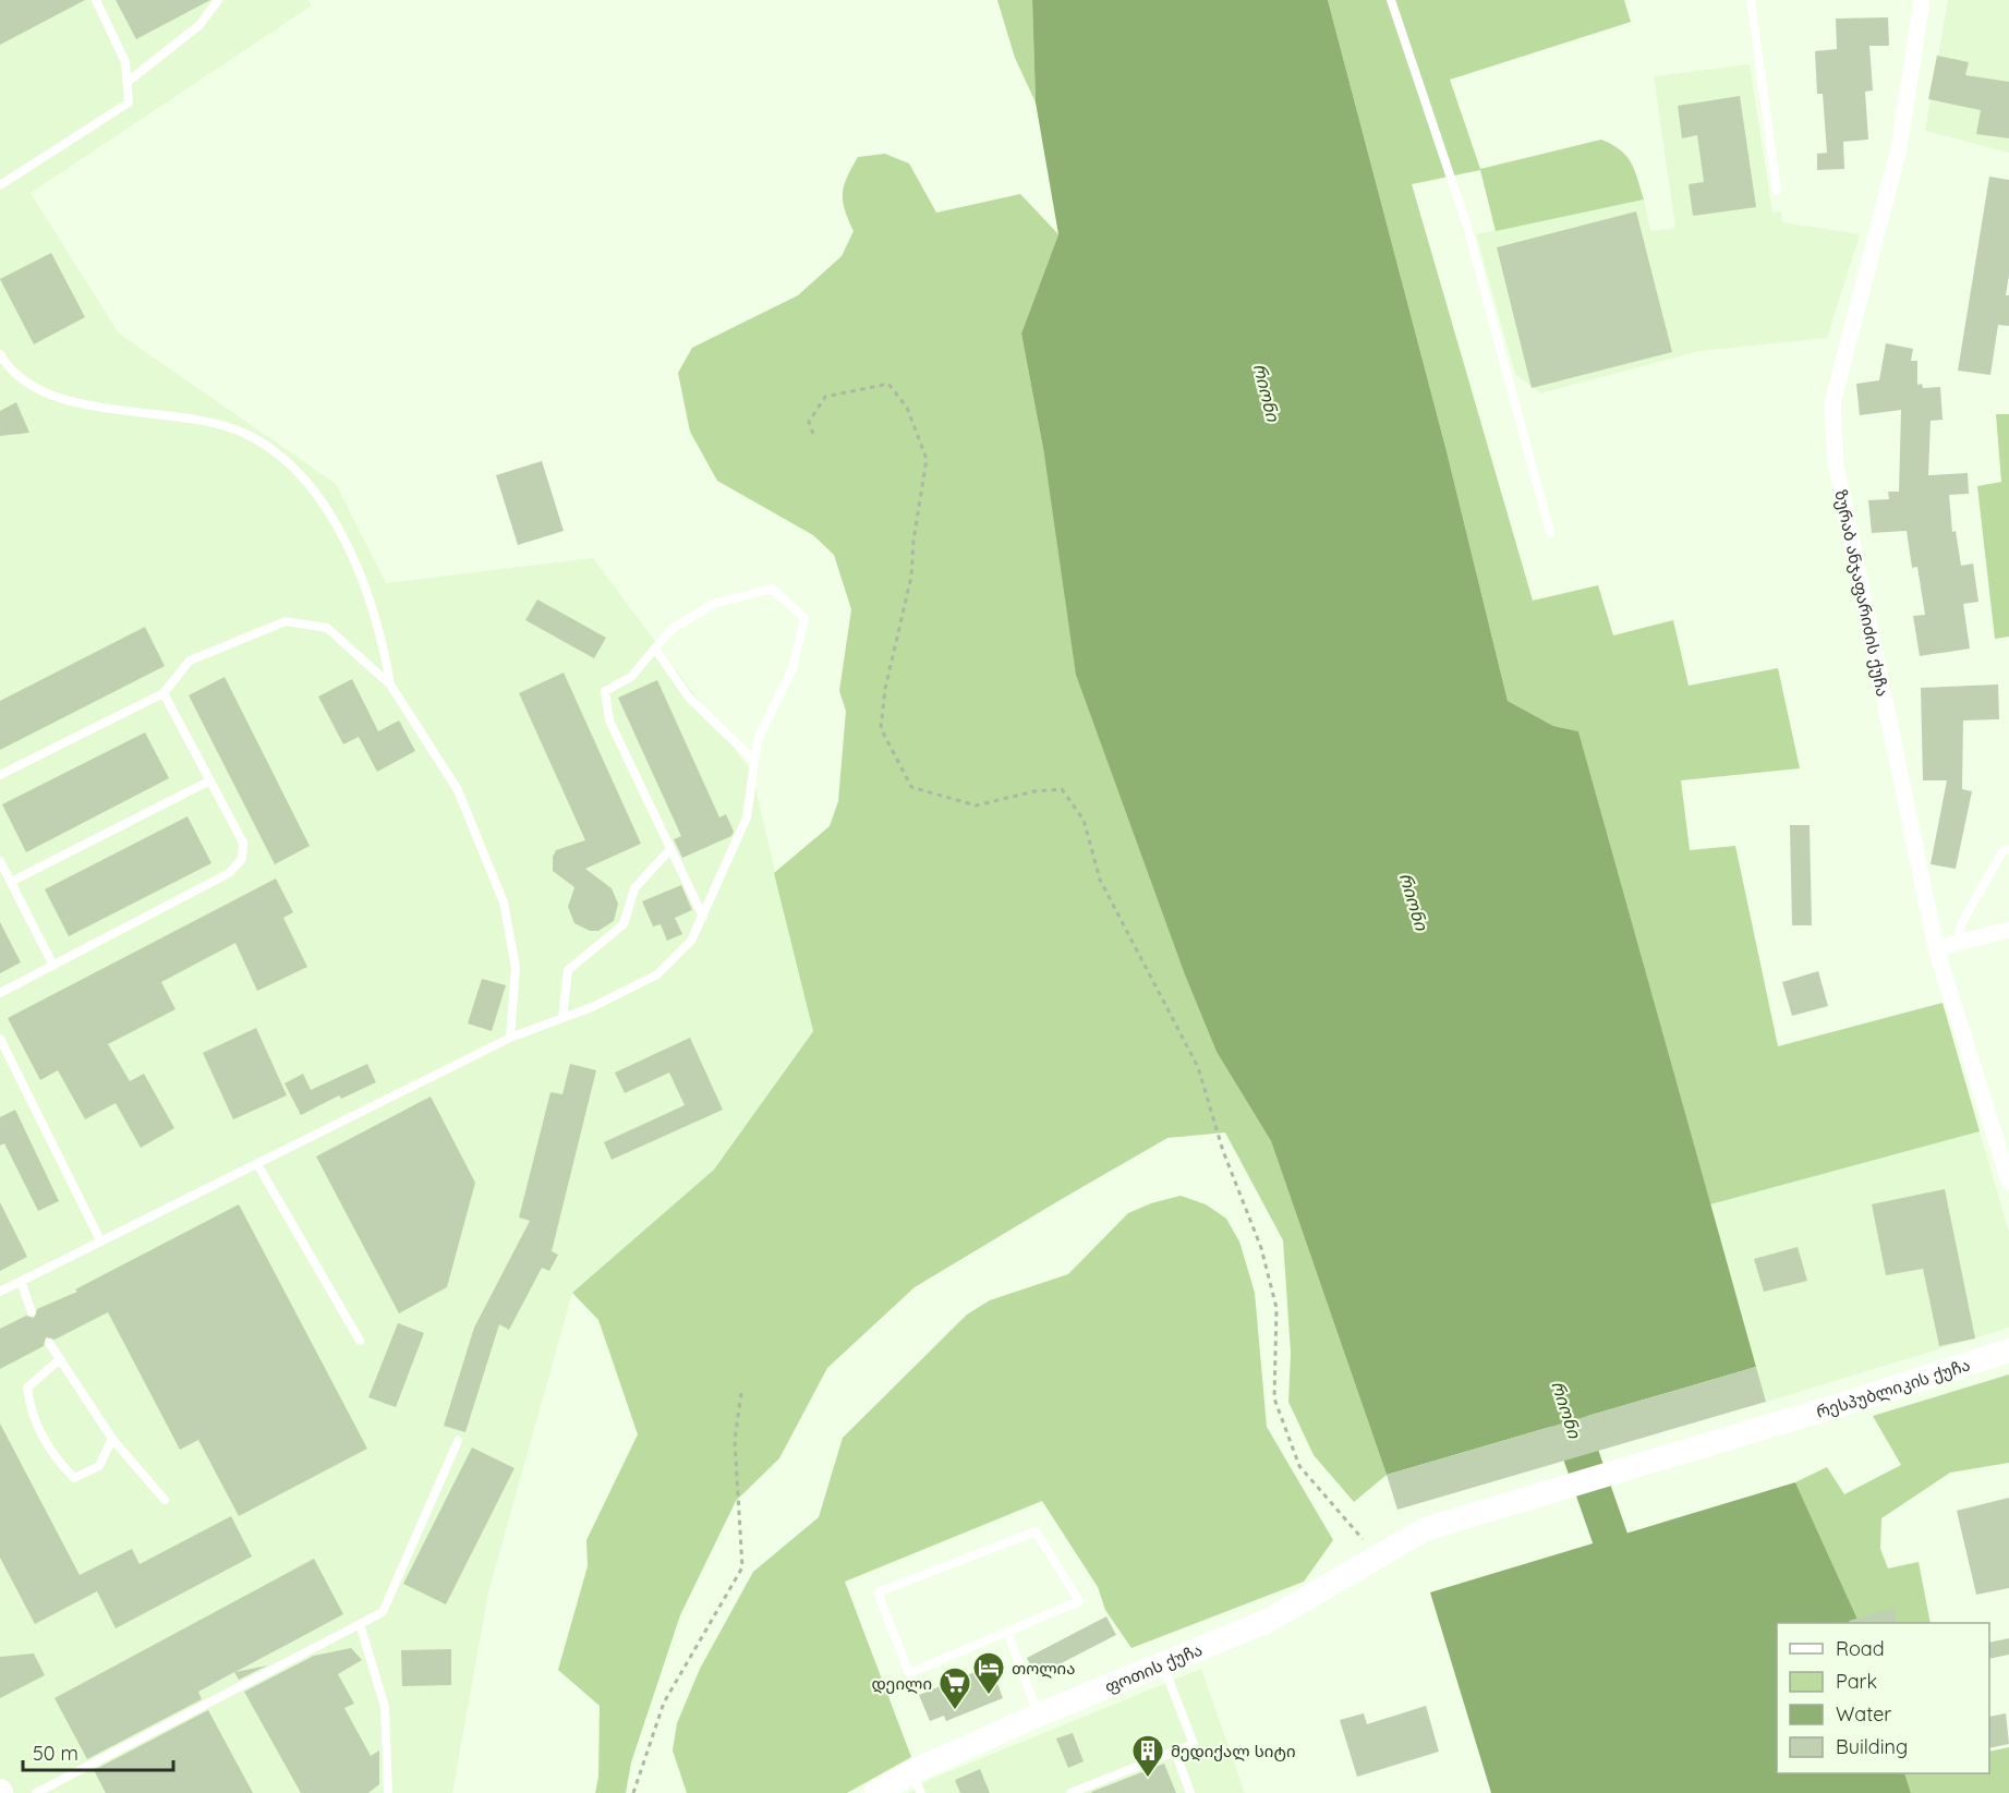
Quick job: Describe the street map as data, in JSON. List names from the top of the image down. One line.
{"streets":{"street":["ზურაბ ანჯაფარიძის ქუჩა","რესპუბლიკის ქუჩა","ფოთის ქუჩა"]},"crossings":[["რესპუბლიკის ქუჩა","ფოთის ქუჩა"]],"water":["რიონი"],"places":{"hotel":["თოლია"],"supermarket":["დეილი"],"building":["მედიქალ სიტი"]},"legend":["Road","Park","Water","Building"],"scale_bar":"50 m"}
